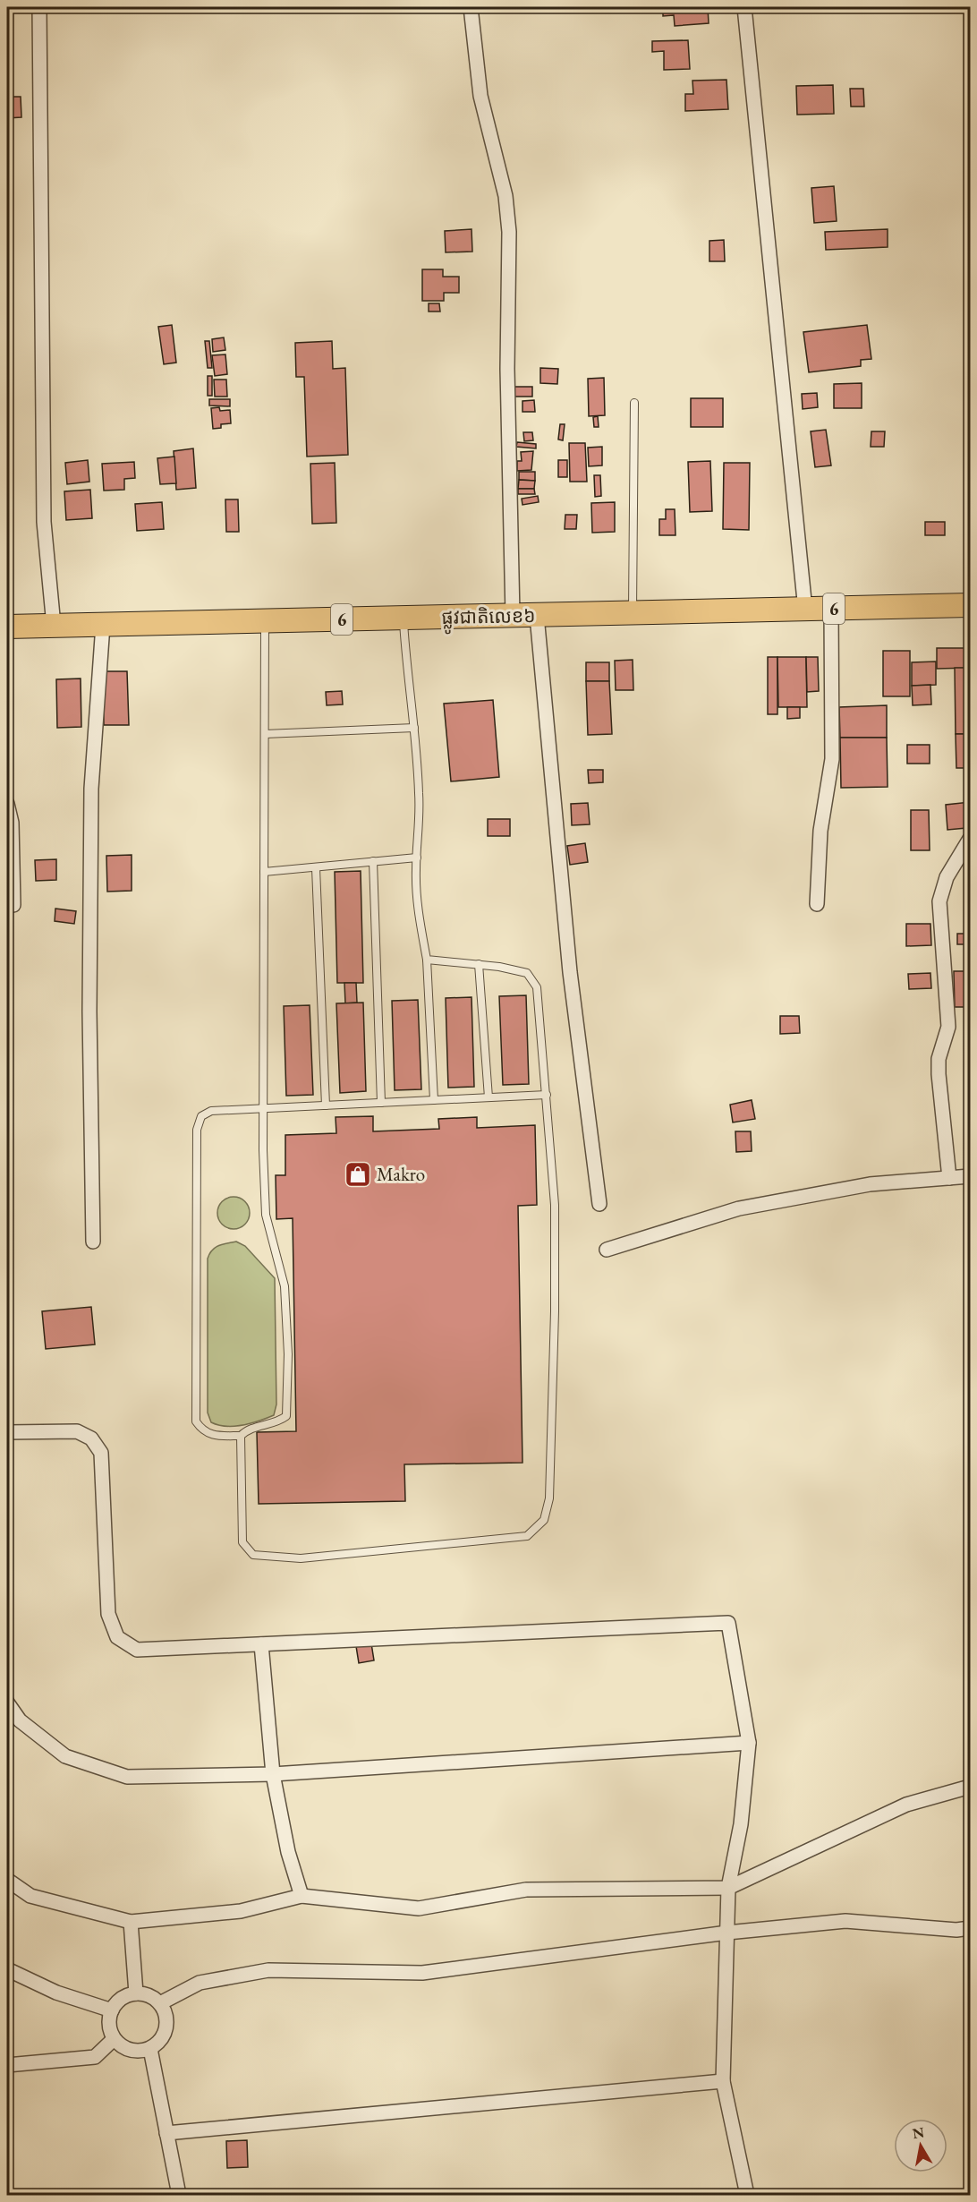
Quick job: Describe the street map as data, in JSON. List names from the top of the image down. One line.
{"streets":{"highway":["6","ផ្លូវជាតិលេខ៦"]},"places":{"shop":["Makro"]},"north":"top"}
